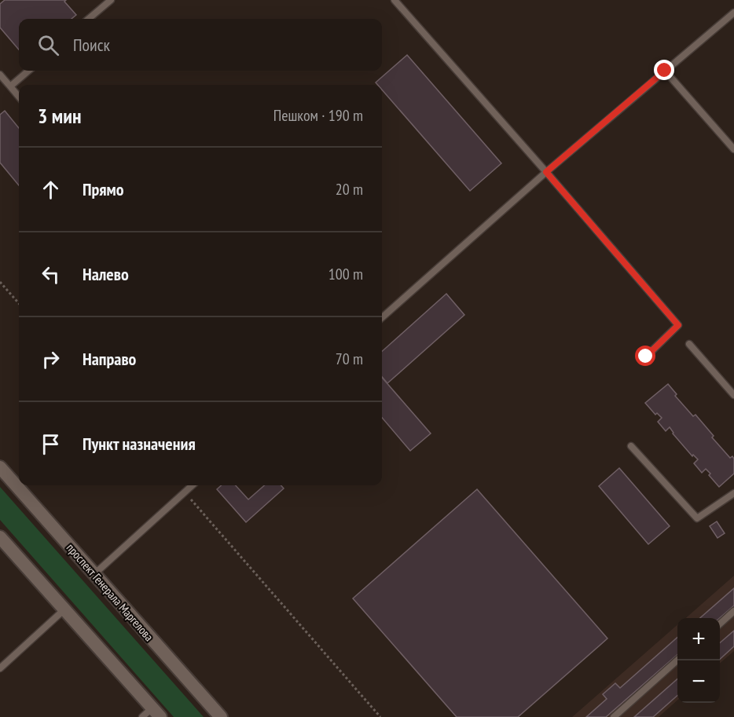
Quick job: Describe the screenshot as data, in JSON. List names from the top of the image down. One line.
{"streets":{"street":["проспект Генерала Маргелова"]},"page":{"search":"Поиск","heading":["3 мин","Пешком · 190 m"],"list":[["Прямо","20 m"],["Налево","100 m"],["Направо","70 m"],"Пункт назначения"],"map_buttons":["+","−"]}}
